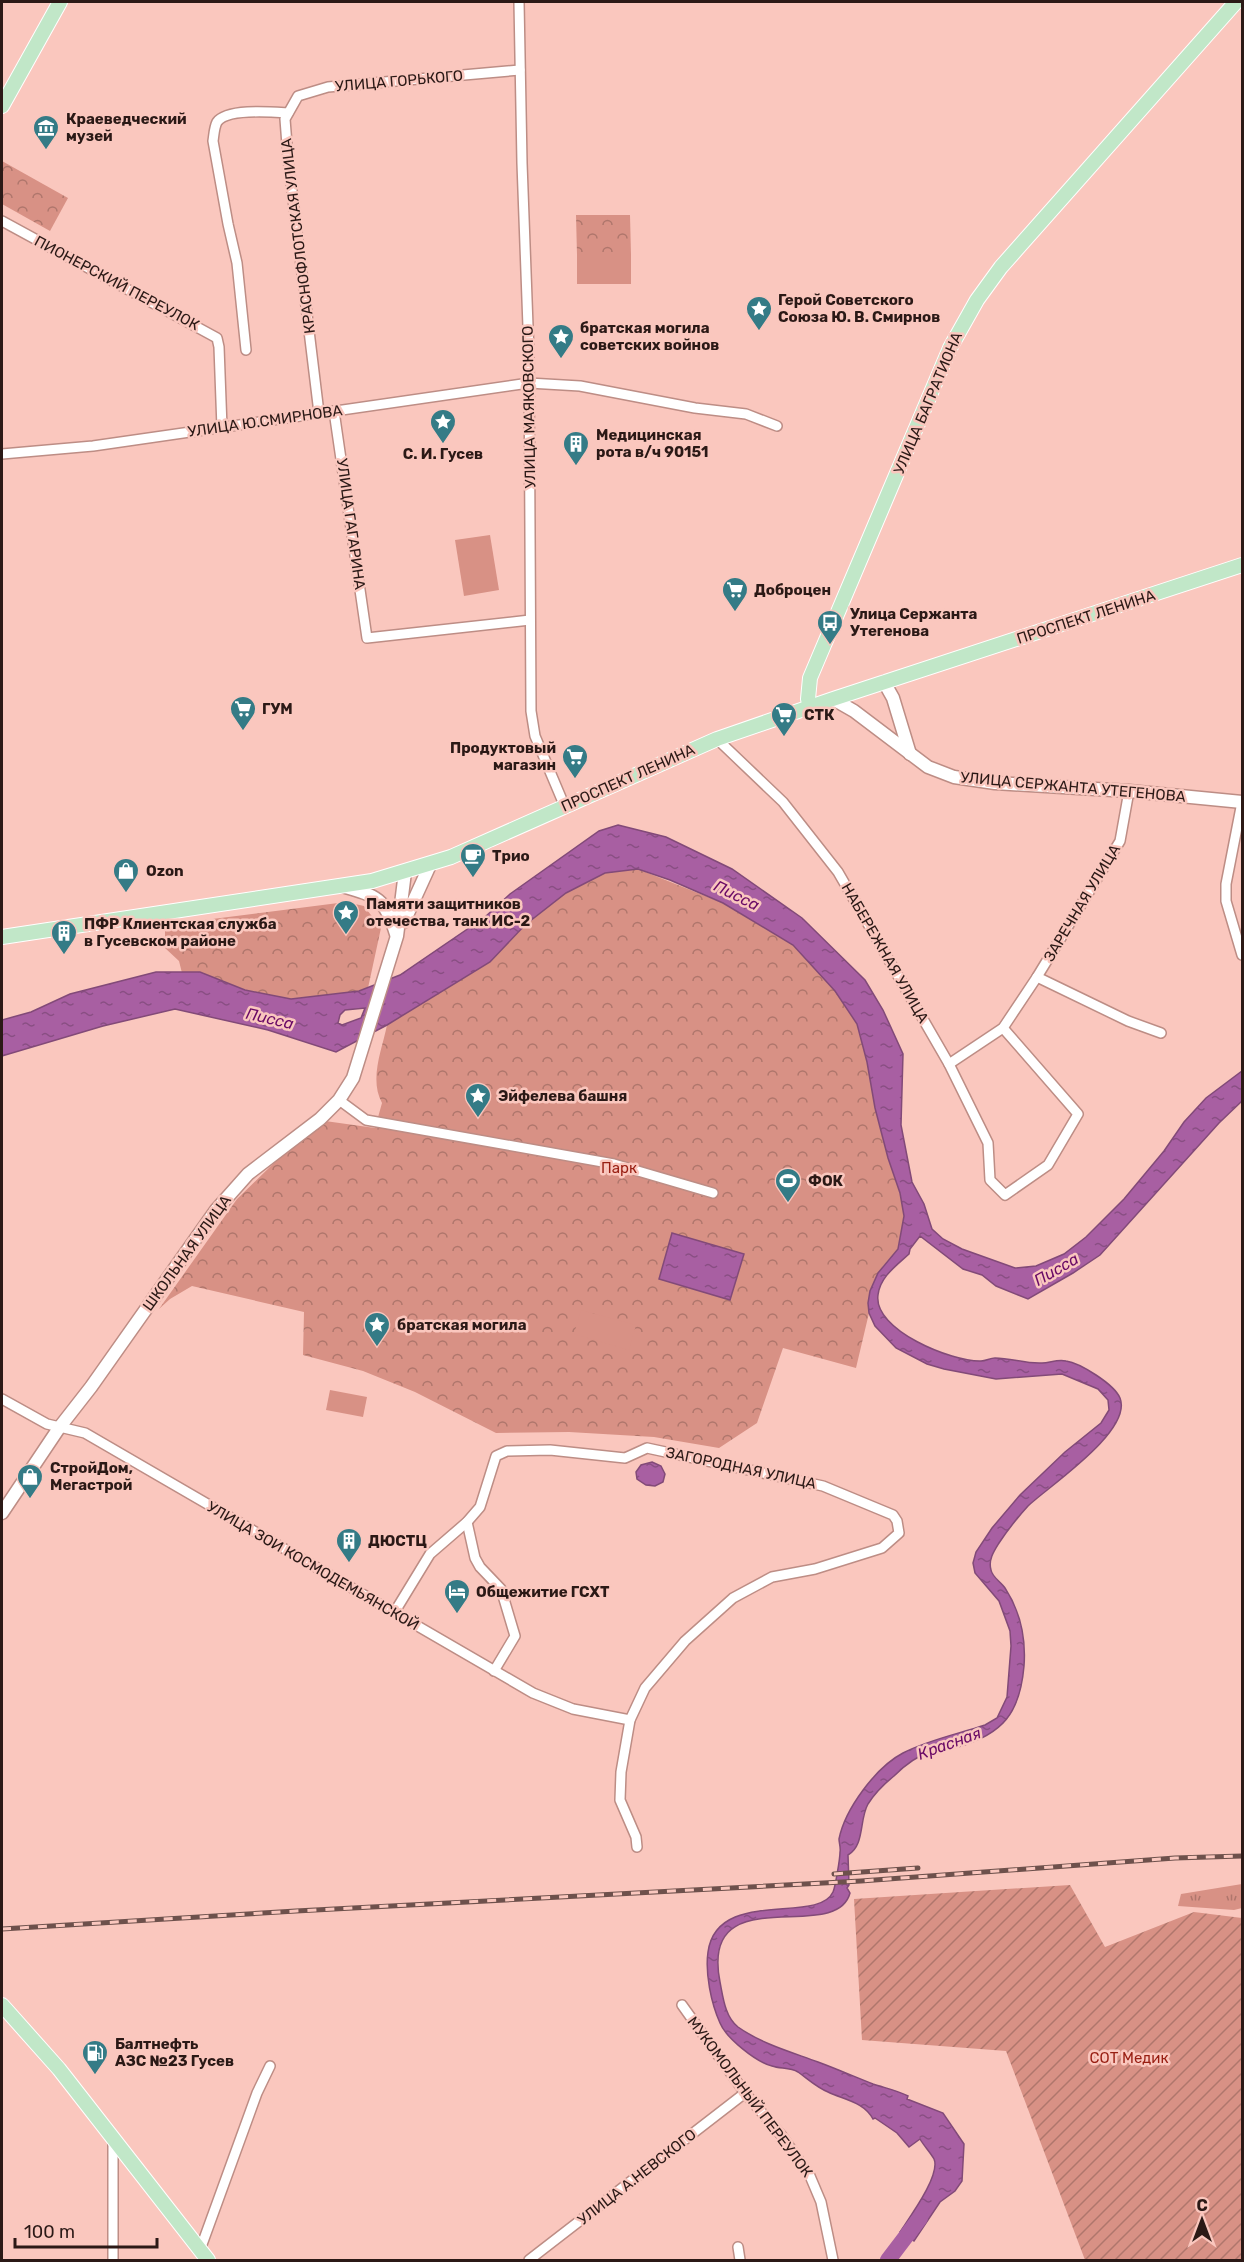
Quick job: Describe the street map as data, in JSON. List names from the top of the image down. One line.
{"streets":{"main road":["УЛИЦА БАГРАТИОНА","ПРОСПЕКТ ЛЕНИНА","УЛИЦА СЕРЖАНТА УТЕГЕНОВА","ШКОЛЬНАЯ УЛИЦА"],"street":["УЛИЦА ГОРЬКОГО","КРАСНОФЛОТСКАЯ УЛИЦА","ПИОНЕРСКИЙ ПЕРЕУЛОК","УЛИЦА МАЯКОВСКОГО","УЛИЦА Ю.СМИРНОВА","УЛИЦА ГАГАРИНА","ЗАРЕЧНАЯ УЛИЦА","НАБЕРЕЖНАЯ УЛИЦА","ЗАГОРОДНАЯ УЛИЦА","УЛИЦА ЗОИ КОСМОДЕМЬЯНСКОЙ","МУКОМОЛЬНЫЙ ПЕРЕУЛОК","УЛИЦА А.НЕВСКОГО"]},"crossings":[["УЛИЦА ГОРЬКОГО","КРАСНОФЛОТСКАЯ УЛИЦА"],["УЛИЦА ГОРЬКОГО","УЛИЦА МАЯКОВСКОГО"],["КРАСНОФЛОТСКАЯ УЛИЦА","УЛИЦА Ю.СМИРНОВА"],["ПИОНЕРСКИЙ ПЕРЕУЛОК","УЛИЦА Ю.СМИРНОВА"],["УЛИЦА БАГРАТИОНА","ПРОСПЕКТ ЛЕНИНА"],["УЛИЦА МАЯКОВСКОГО","УЛИЦА Ю.СМИРНОВА"],["УЛИЦА МАЯКОВСКОГО","УЛИЦА ГАГАРИНА"],["УЛИЦА МАЯКОВСКОГО","ПРОСПЕКТ ЛЕНИНА"],["УЛИЦА Ю.СМИРНОВА","УЛИЦА ГАГАРИНА"],["ПРОСПЕКТ ЛЕНИНА","УЛИЦА СЕРЖАНТА УТЕГЕНОВА"],["ПРОСПЕКТ ЛЕНИНА","НАБЕРЕЖНАЯ УЛИЦА"],["ПРОСПЕКТ ЛЕНИНА","ШКОЛЬНАЯ УЛИЦА"],["УЛИЦА СЕРЖАНТА УТЕГЕНОВА","ЗАРЕЧНАЯ УЛИЦА"],["ЗАРЕЧНАЯ УЛИЦА","НАБЕРЕЖНАЯ УЛИЦА"],["ШКОЛЬНАЯ УЛИЦА","УЛИЦА ЗОИ КОСМОДЕМЬЯНСКОЙ"],["ЗАГОРОДНАЯ УЛИЦА","УЛИЦА ЗОИ КОСМОДЕМЬЯНСКОЙ"],["МУКОМОЛЬНЫЙ ПЕРЕУЛОК","УЛИЦА А.НЕВСКОГО"]],"water":["Писса","Красная"],"parks":["Парк","СОТ Медик"],"places":{"museum":["Краеведческий музей"],"place":["Герой Советского Союза Ю. В. Смирнов","братская могила советских войнов","С. И. Гусев","Памяти защитников отечества, танк ИС-2","Эйфелева башня","братская могила"],"building":["Медицинская рота в/ч 90151","ПФР Клиентская служба в Гусевском районе","ДЮСТЦ"],"supermarket":["Доброцен","ГУМ","СТК","Продуктовый магазин"],"bus stop":["Улица Сержанта Утегенова"],"cafe":["Трио"],"shop":["Ozon","СтройДом, Мегастрой"],"sports":["ФОК"],"hotel":["Общежитие ГСХТ"],"fuel station":["Балтнефть АЗС №23 Гусев"]},"scale_bar":"100 m","north":"top"}
